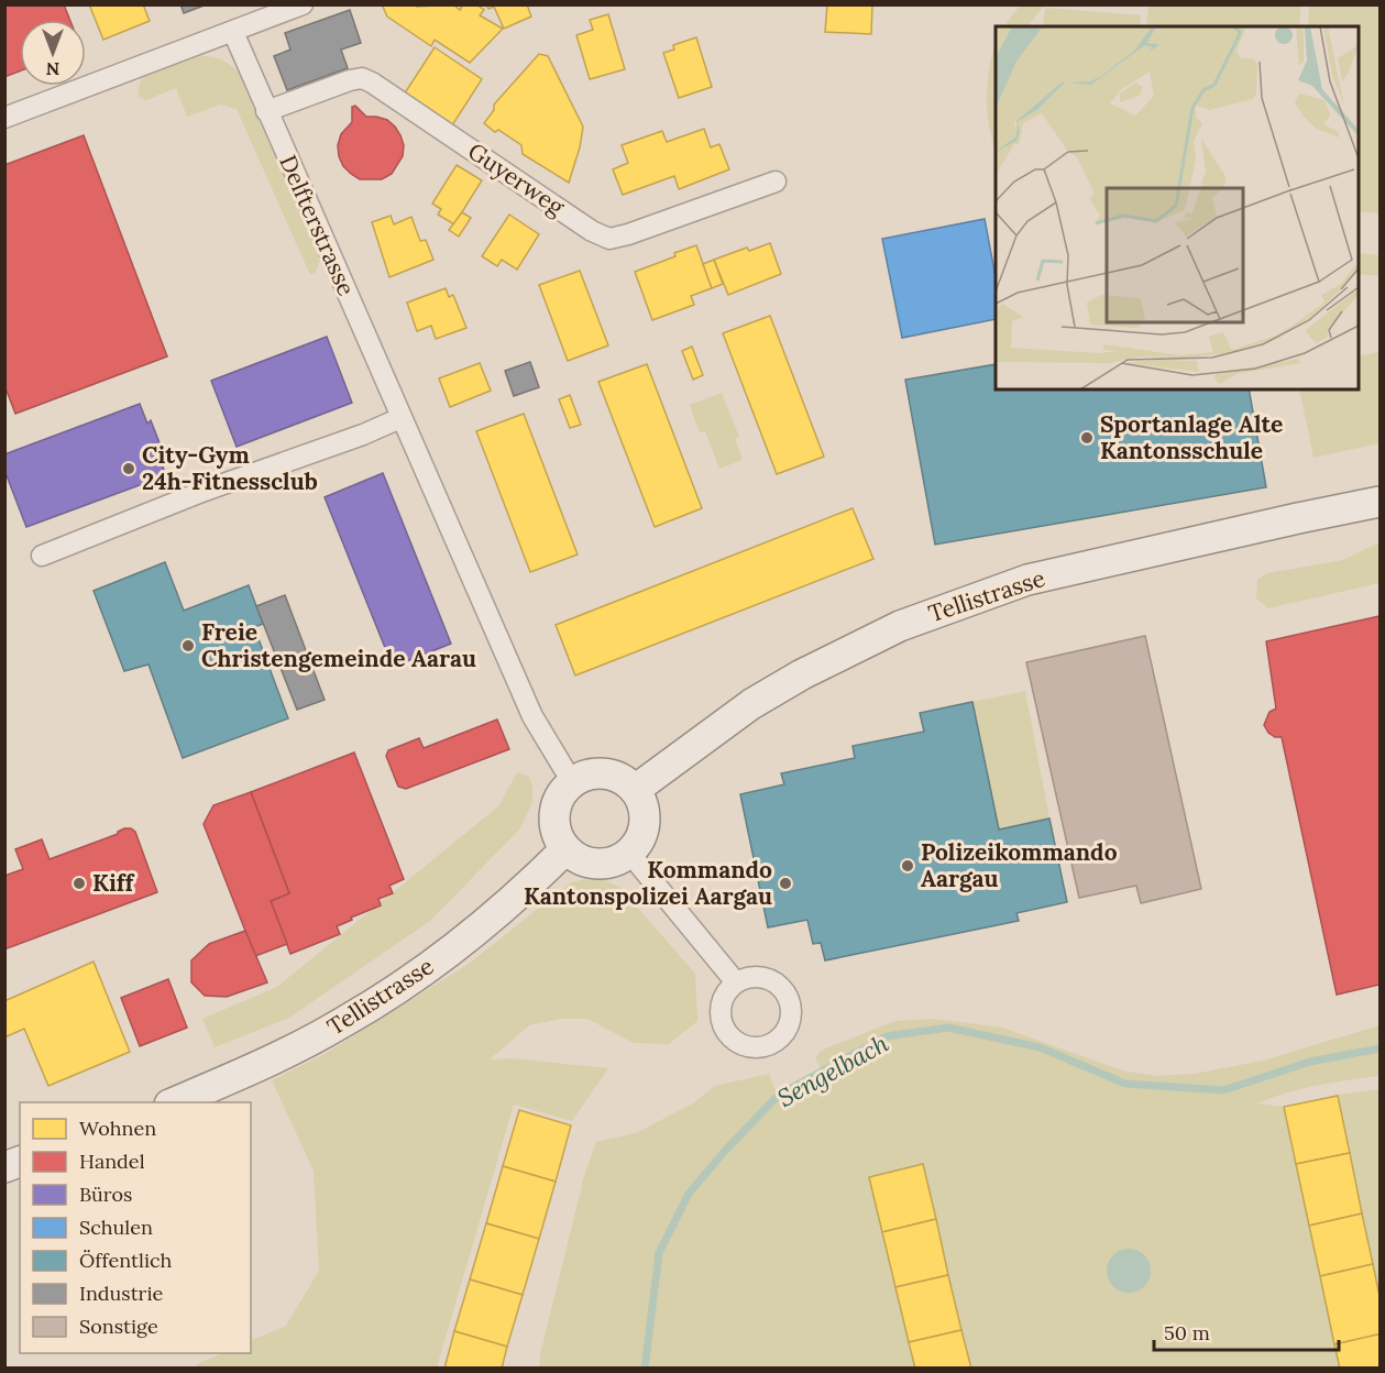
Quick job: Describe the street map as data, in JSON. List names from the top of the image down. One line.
{"streets":{"main road":["Tellistrasse"],"street":["Guyerweg","Delfterstrasse"]},"crossings":[["Guyerweg","Delfterstrasse"],["Delfterstrasse","Tellistrasse"]],"water":["Sengelbach"],"places":["Sportanlage Alte Kantonsschule","City-Gym 24h-Fitnessclub","Freie Christengemeinde Aarau","Polizeikommando Aargau","Kiff","Kommando Kantonspolizei Aargau"],"legend":["Wohnen","Handel","Büros","Schulen","Öffentlich","Industrie","Sonstige"],"scale_bar":"50 m","north":"bottom"}
